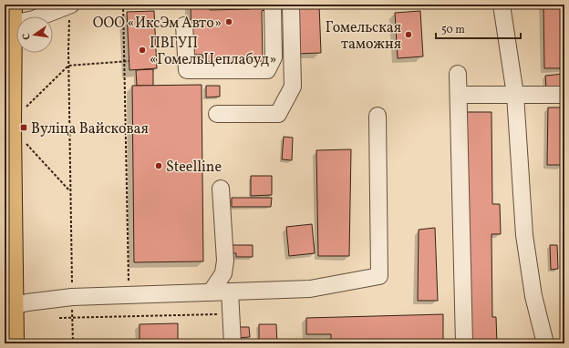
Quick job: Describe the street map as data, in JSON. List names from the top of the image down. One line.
{"places":{"other":["ООО «ИксЭм Авто»","Гомельская таможня","ПВГУП «ГомельЦеплабуд»","Steelline"],"transit":["Вуліца Вайсковая"]},"scale_bar":"50 m","north":"left"}
